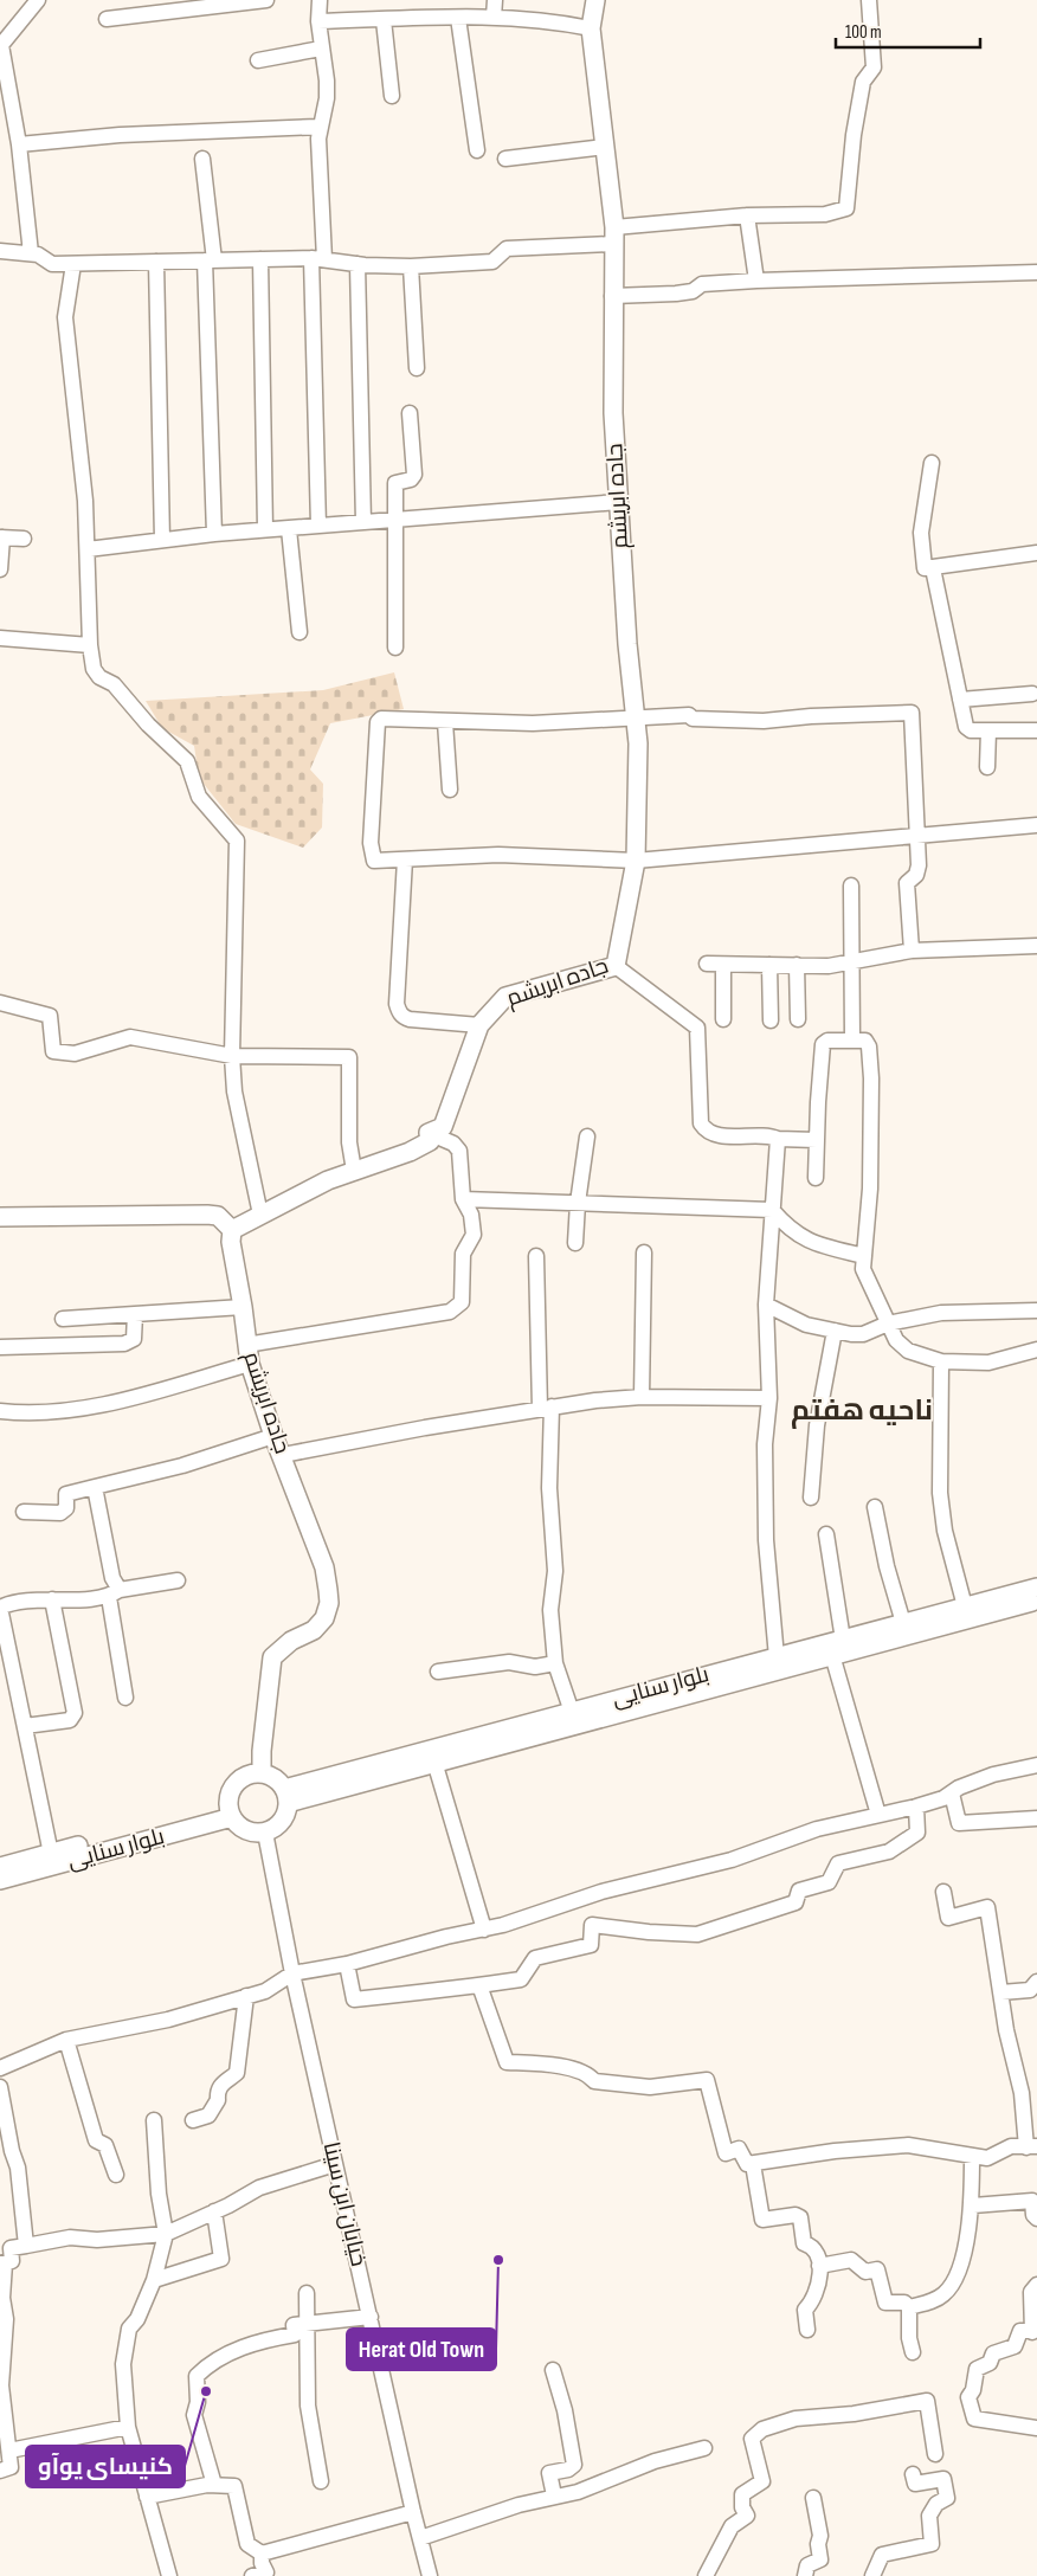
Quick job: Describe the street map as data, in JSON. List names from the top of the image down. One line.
{"streets":{"main road":["جاده ابریشم","بلوار سنایی"],"street":["خیابان ابن سینا"]},"crossings":[["جاده ابریشم","بلوار سنایی"],["جاده ابریشم","خیابان ابن سینا"],["بلوار سنایی","خیابان ابن سینا"]],"districts":["ناحیه هفتم"],"places":["Herat Old Town","کنیسای یوآو"],"scale_bar":"100 m"}
